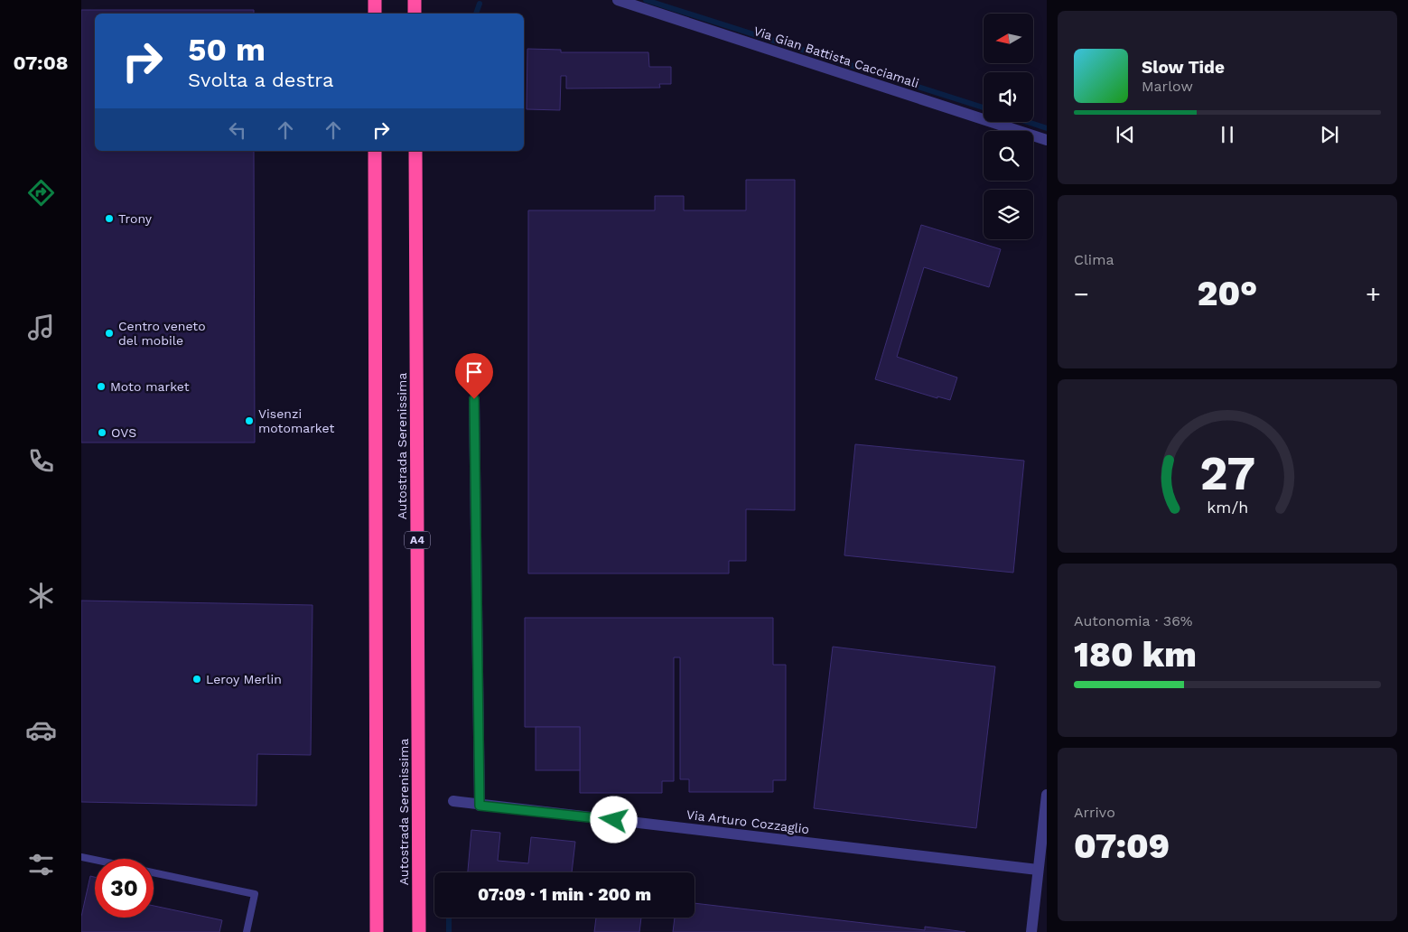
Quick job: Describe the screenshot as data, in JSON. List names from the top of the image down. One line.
{"streets":{"highway":["Autostrada Serenissima","A4"],"street":["Via Gian Battista Cacciamali","Via Arturo Cozzaglio"]},"places":["Trony","Centro veneto del mobile","Moto market","Visenzi motomarket","OVS","Leroy Merlin"],"north":"left","page":{"tabs":"07:08","turn":["50 m","Svolta a destra"],"song":["Slow Tide","Marlow"],"tile":["Clima",["Autonomia · 36%","180 km"],["Arrivo","07:09"]],"heat":["−","20°","+"],"limit":"30","trip":"07:09 · 1 min · 200 m","gauge":["27","km/h"]}}
